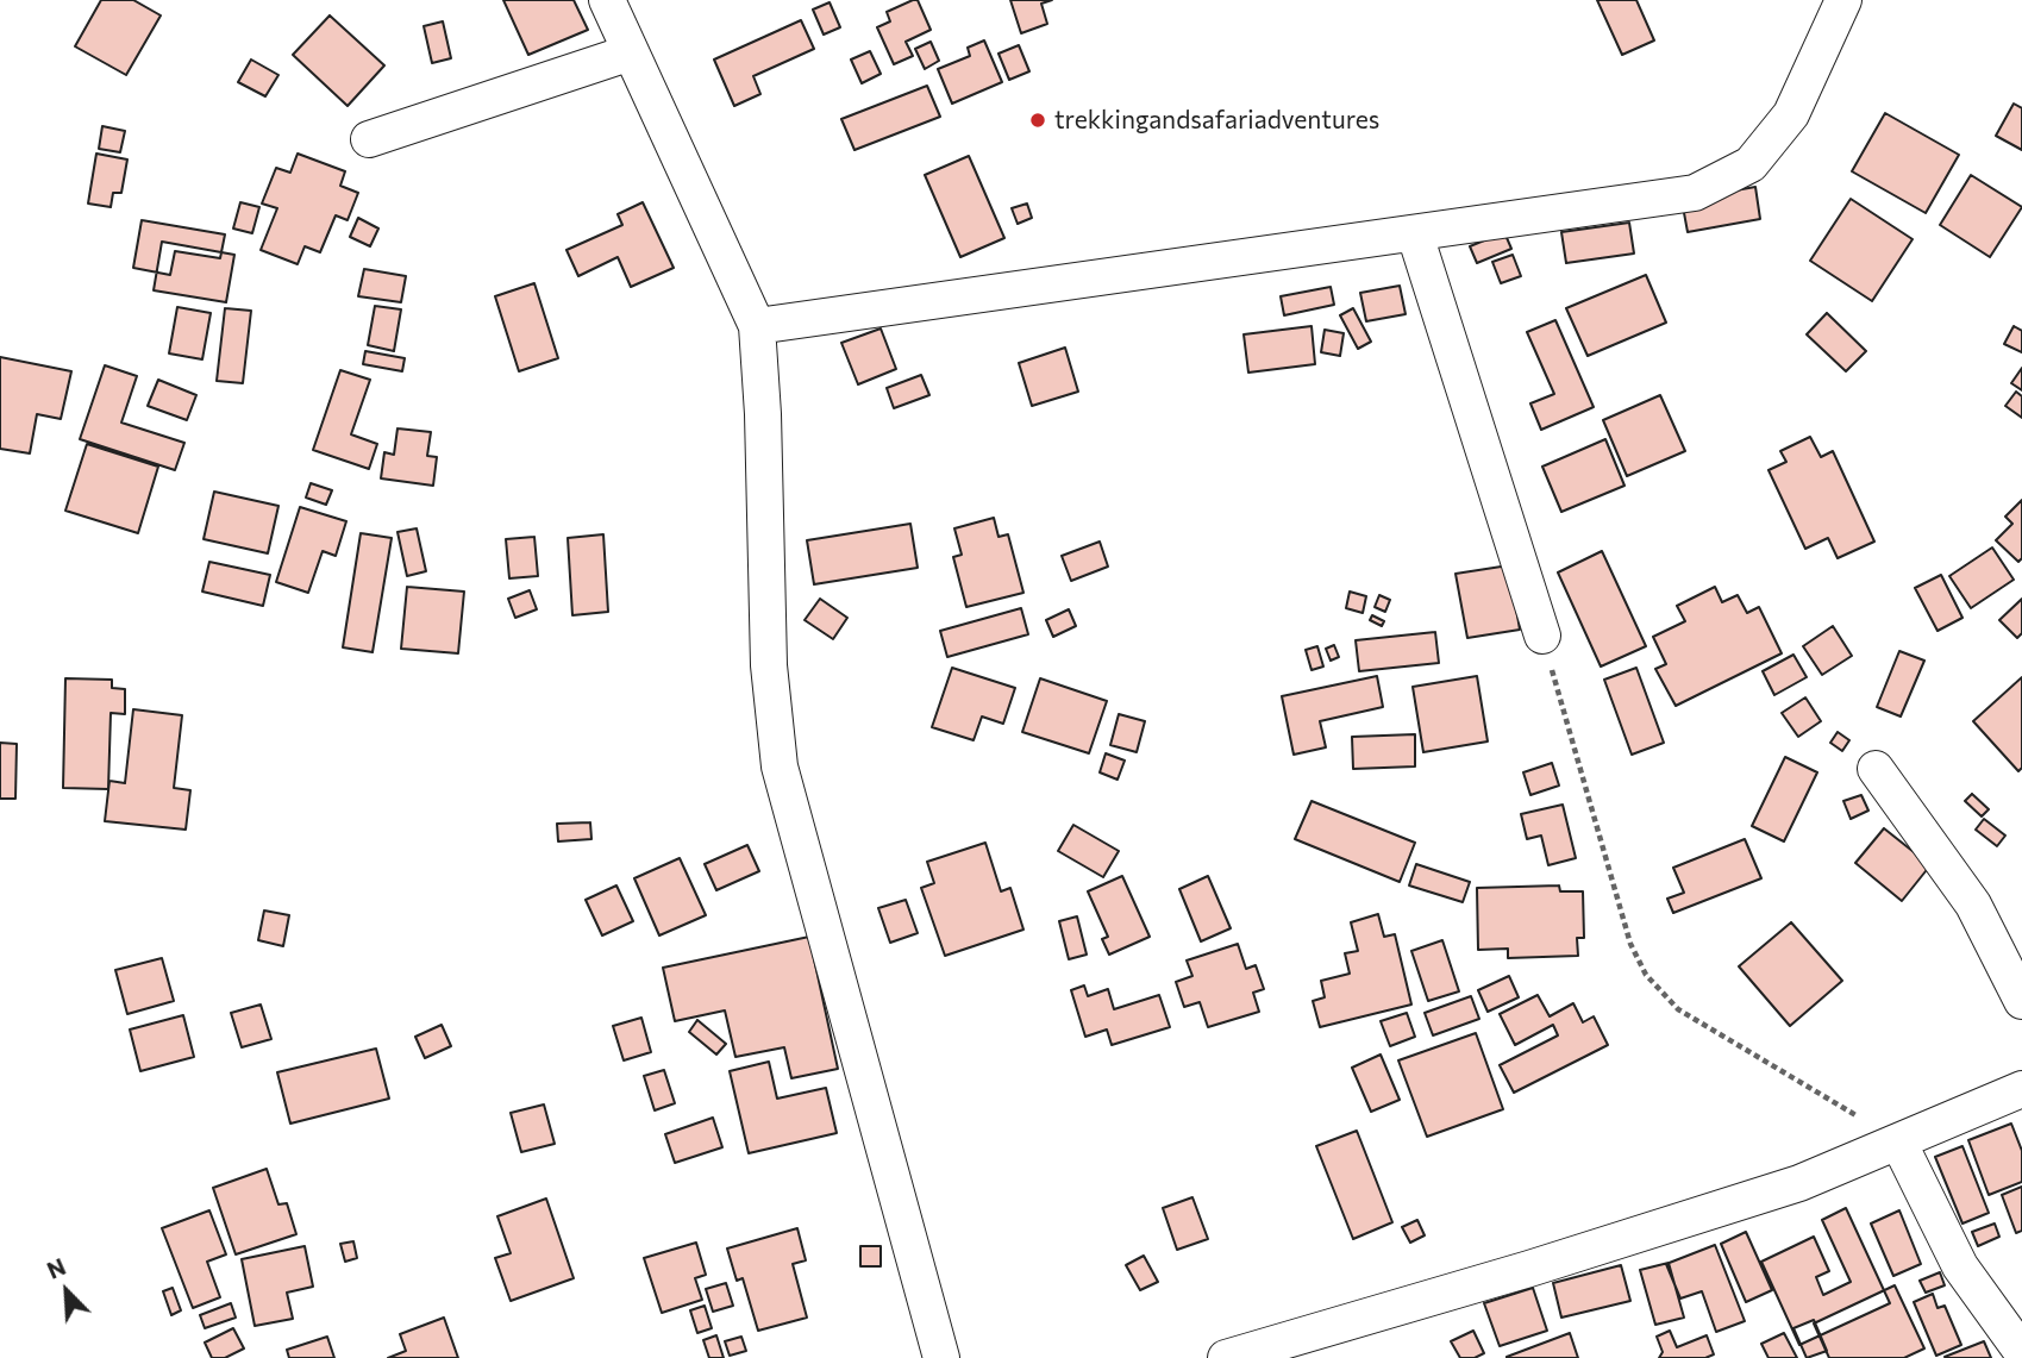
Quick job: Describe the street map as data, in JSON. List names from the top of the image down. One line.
{"places":["trekkingandsafariadventures"],"north":"top left"}
